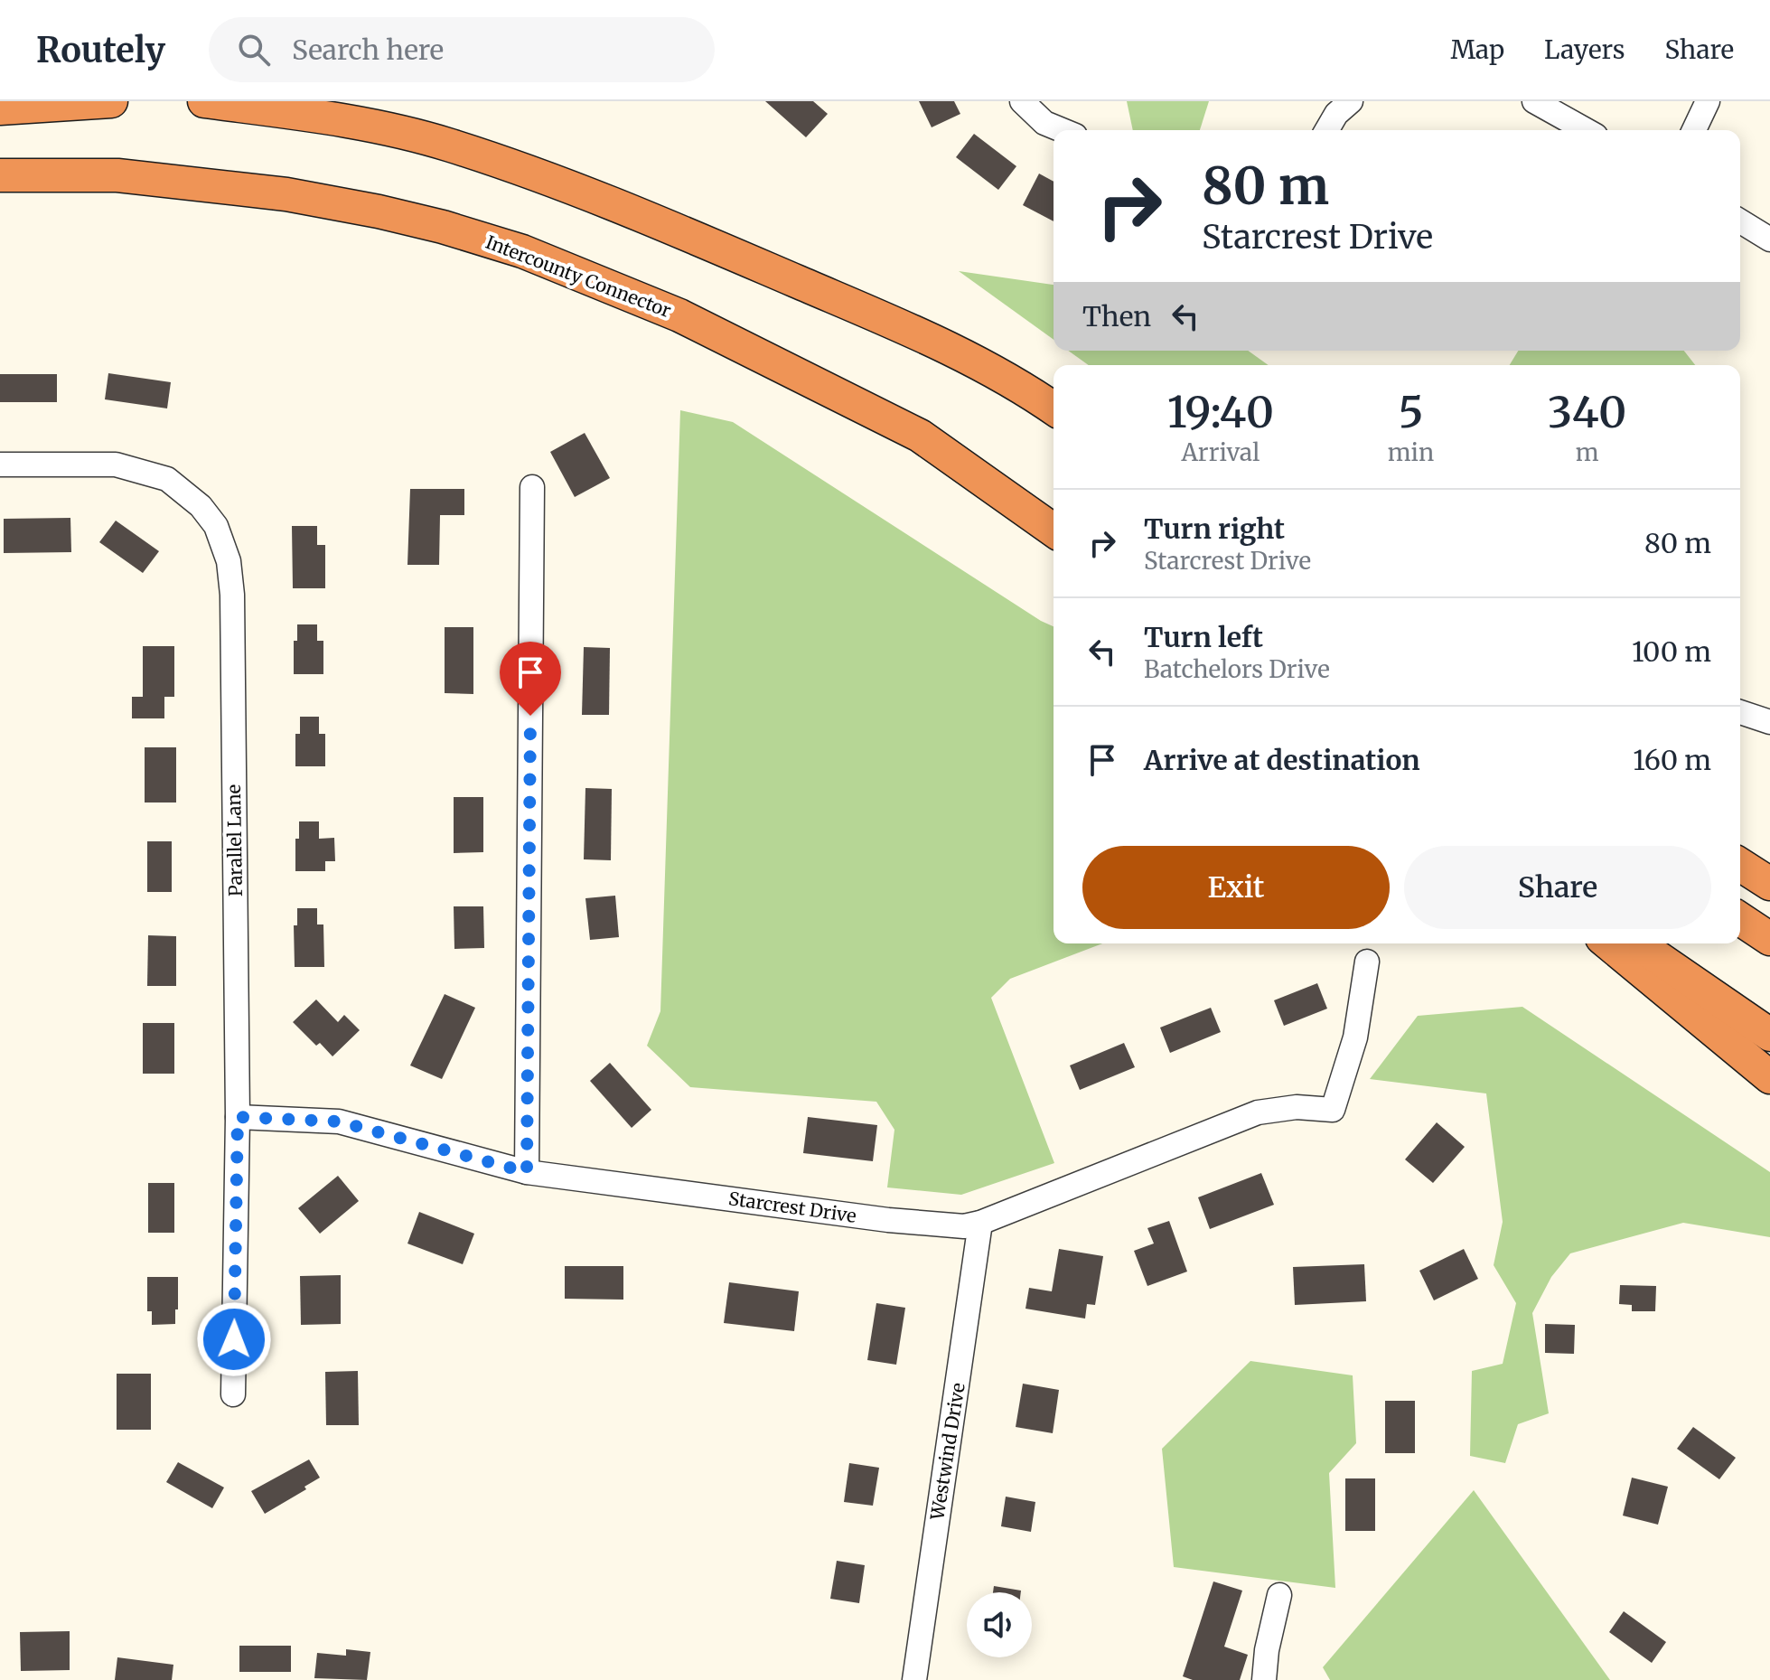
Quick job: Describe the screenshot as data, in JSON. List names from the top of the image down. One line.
{"streets":{"highway":["Intercounty Connector"],"street":["Parallel Lane","Starcrest Drive","Westwind Drive"]},"crossings":[["Parallel Lane","Starcrest Drive"],["Starcrest Drive","Westwind Drive"]],"page":{"header":"Routely","search":"Search here","nav":["Map","Layers","Share"],"turn":["80 m","Starcrest Drive"],"then":"Then","eta":["19:40","Arrival","5","min","340","m"],"list":[{"name":"Turn right","note":"Starcrest Drive","value":"80 m"},{"name":"Turn left","note":"Batchelors Drive","value":"100 m"},{"name":"Arrive at destination","value":"160 m"}],"buttons":["Exit","Share"]}}
